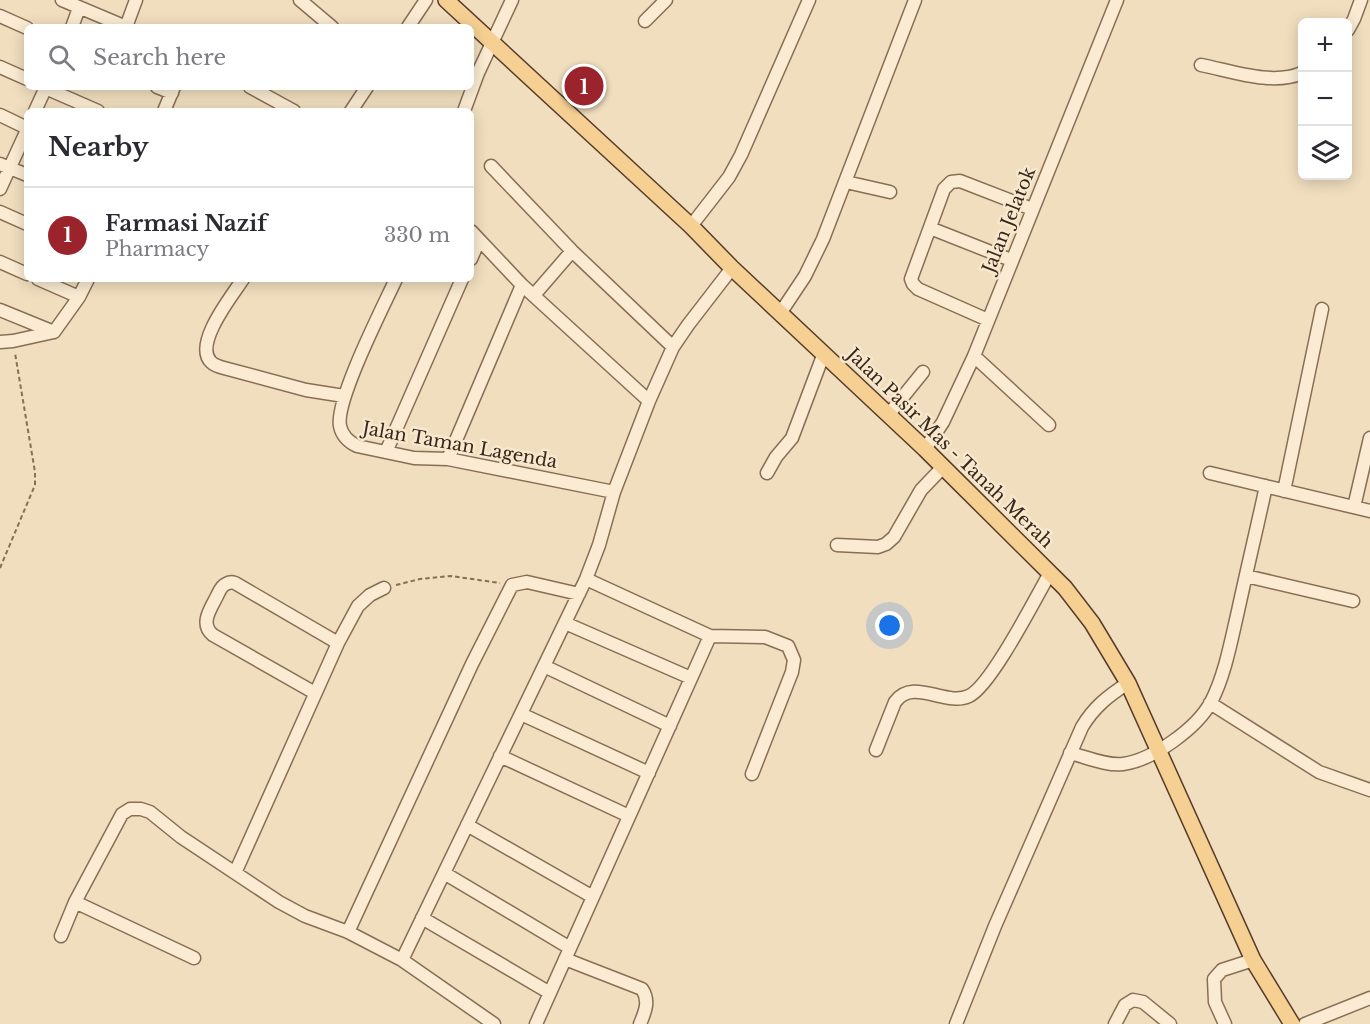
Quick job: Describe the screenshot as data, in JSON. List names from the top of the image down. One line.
{"streets":{"main road":["Jalan Pasir Mas - Tanah Merah"],"street":["Jalan Jelatok","Jalan Taman Lagenda"]},"crossings":[["Jalan Jelatok","Jalan Pasir Mas - Tanah Merah"]],"page":{"map_buttons":["+","−"],"search":"Search here","pins":"1","heading":"Nearby","list":[{"mark":"1","name":"Farmasi Nazif","note":"Pharmacy","value":"330 m"}]}}
